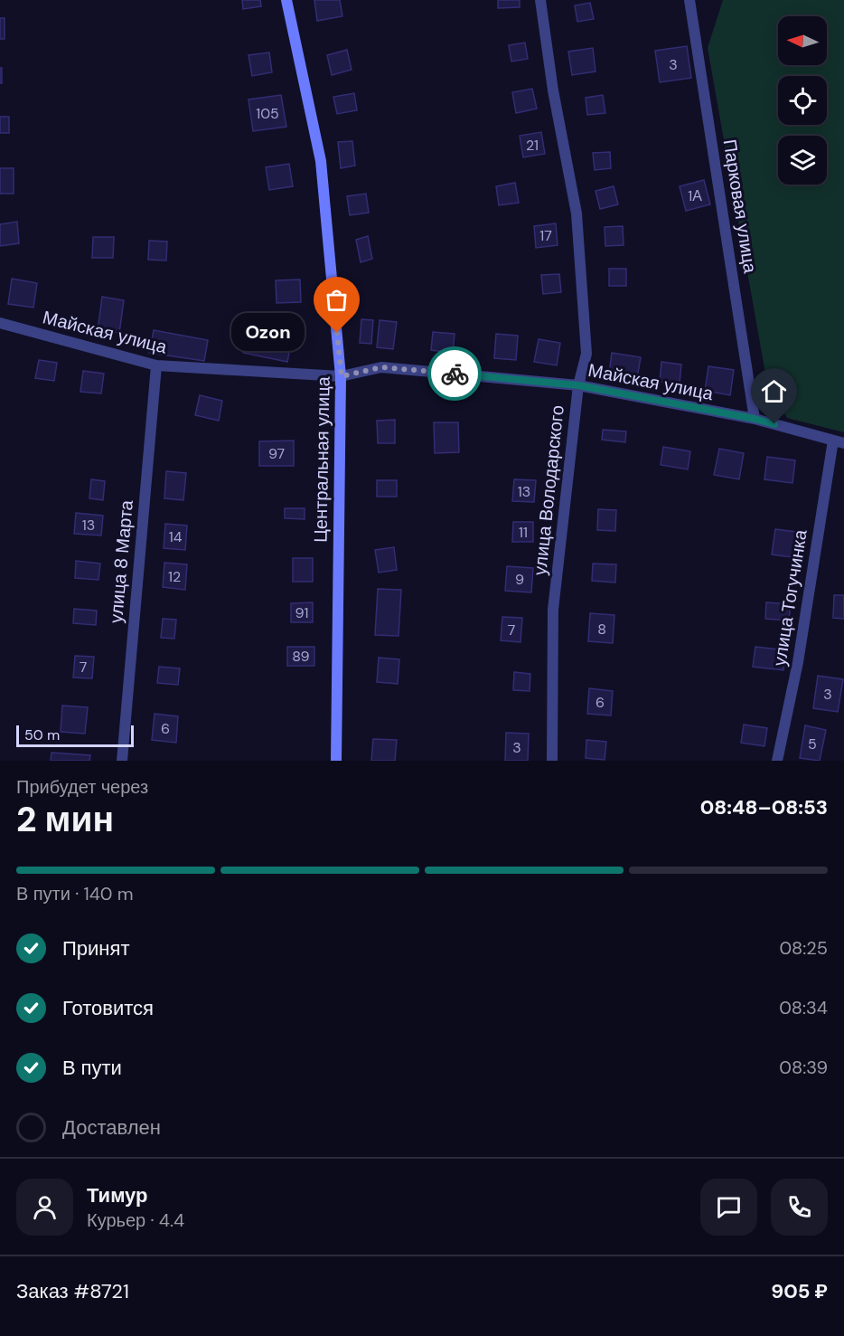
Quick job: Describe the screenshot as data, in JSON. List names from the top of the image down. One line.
{"streets":{"main road":["Центральная улица"],"street":["Парковая улица","Майская улица","улица Володарского","улица 8 Марта","улица Тогучинка"]},"crossings":[["Парковая улица","Майская улица"],["Майская улица","Центральная улица"],["Майская улица","улица Володарского"],["Майская улица","улица 8 Марта"],["Майская улица","улица Тогучинка"]],"places":["Ozon"],"house_numbers":["3","105","21","1А","17","97","13","13","11","14","12","9","91","8","7","89","7","3","6","6","5","3"],"scale_bar":"50 m","north":"left","page":{"bubble":"Ozon","scale":"50 m","heading":["2 мин","Прибудет через","08:48–08:53"],"panel":["Тимур","Курьер · 4.4","Заказ #8721","905 ₽"],"bar":"В пути · 140 m","list":[["Принят","08:25"],["Готовится","08:34"],["В пути","08:39"],"Доставлен"]}}
